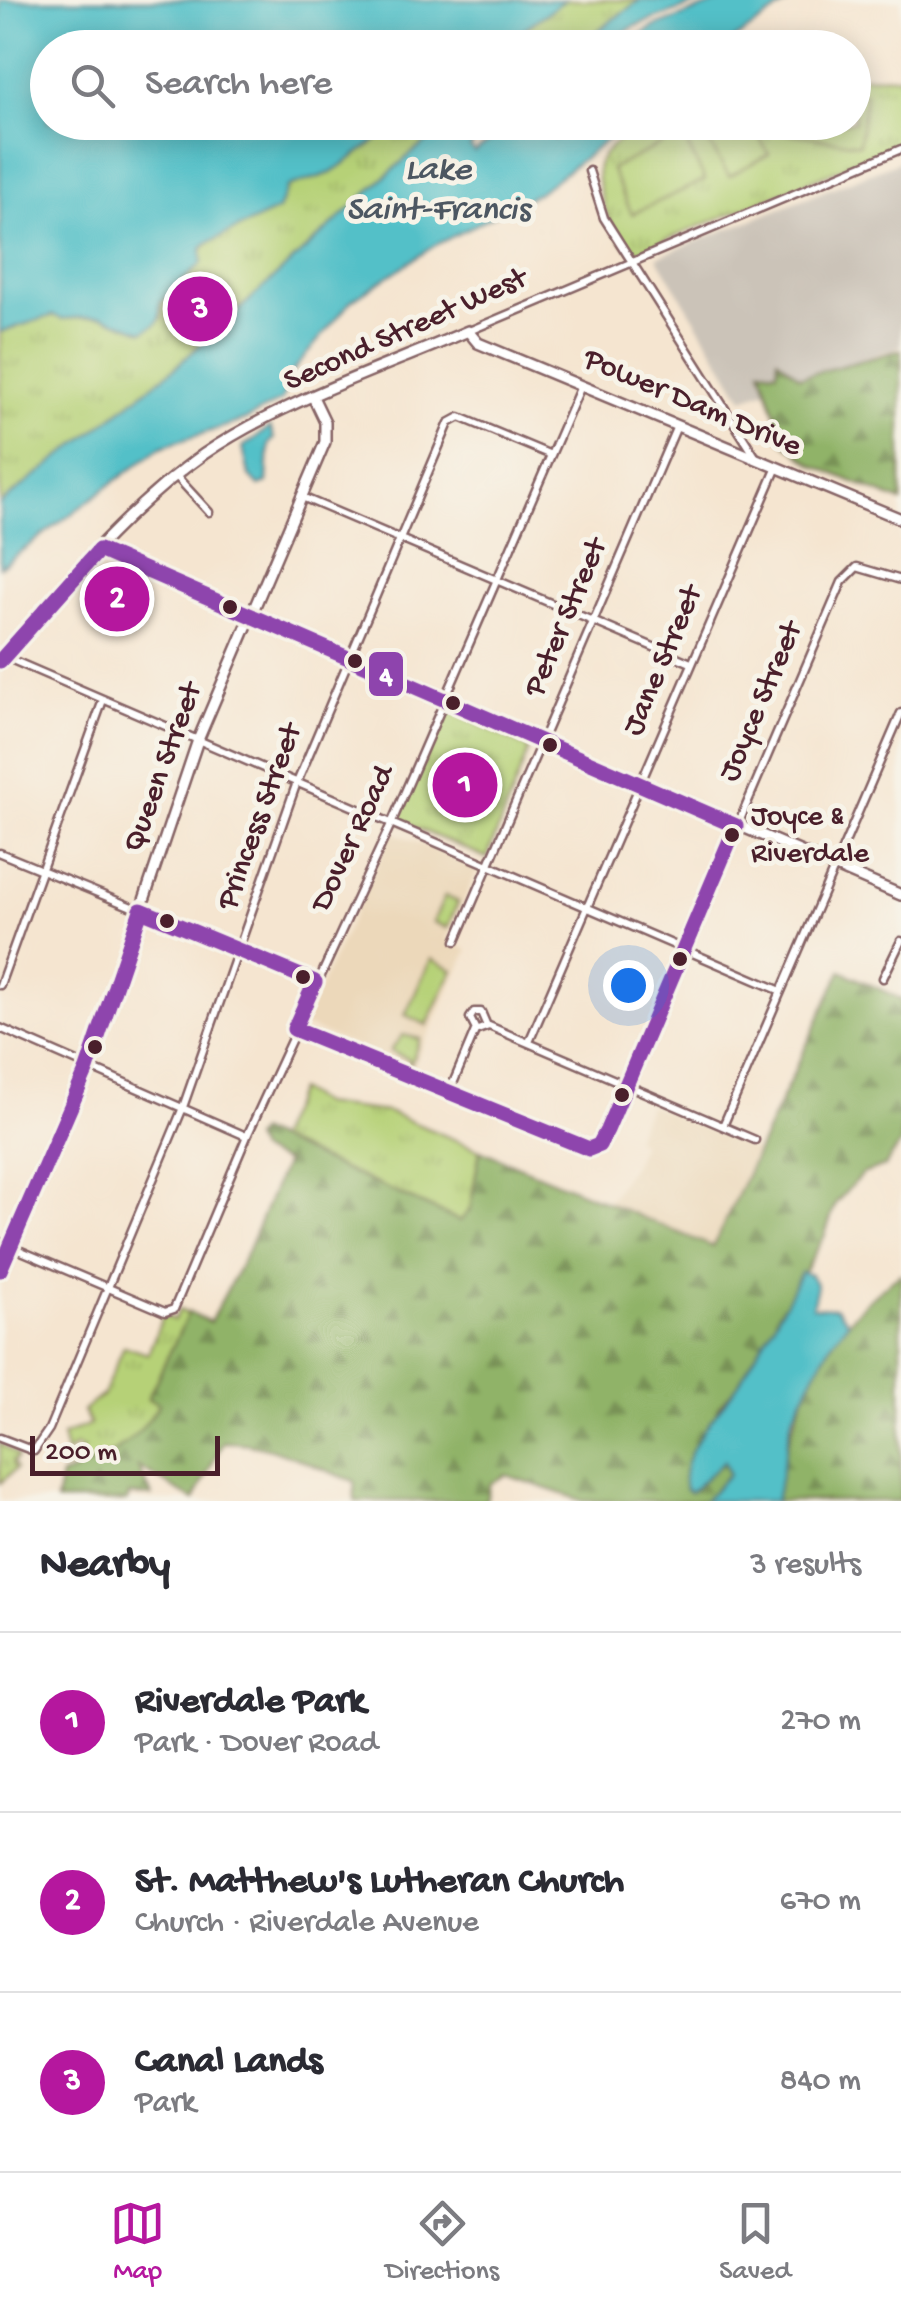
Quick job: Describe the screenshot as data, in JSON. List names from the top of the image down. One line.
{"streets":{"street":["Second Street West","Power Dam Drive","Peter Street","Jane Street","Joyce Street","Queen Street","Princess Street","Dover Road"]},"crossings":[["Second Street West","Power Dam Drive"],["Second Street West","Queen Street"],["Power Dam Drive","Peter Street"],["Power Dam Drive","Jane Street"],["Power Dam Drive","Dover Road"],["Joyce Street","Dover Road"],["Princess Street","Dover Road"]],"water":["Lake Saint-Francis"],"places":["Joyce & Riverdale"],"lines":["transit line 4"],"scale_bar":"200 m","page":{"search":"Search here","pins":["3","2","1"],"scale":"200 m","heading":["Nearby","3 results"],"list":[{"mark":"1","name":"Riverdale Park","note":"Park · Dover Road","value":"270 m"},{"mark":"2","name":"St. Matthew's Lutheran Church","note":"Church · Riverdale Avenue","value":"670 m"},{"mark":"3","name":"Canal Lands","note":"Park","value":"840 m"}],"nav":["Map","Directions","Saved"]}}
